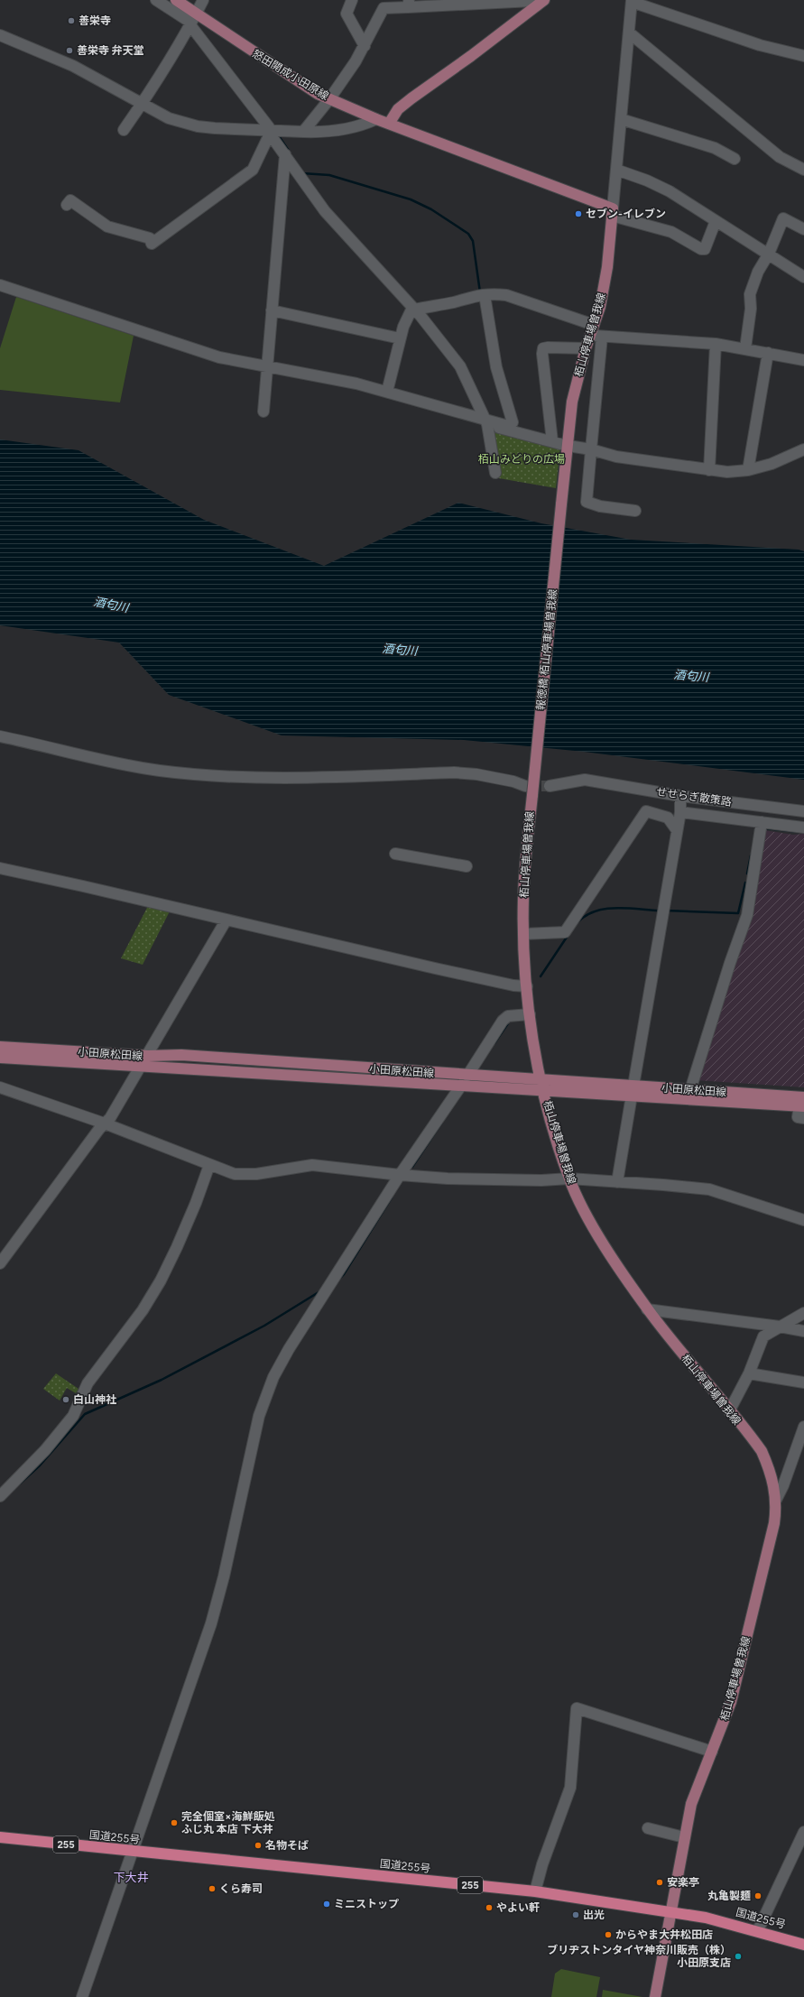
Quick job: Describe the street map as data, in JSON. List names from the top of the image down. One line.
{"streets":{"highway":["国道255号","255"],"main road":["怒田開成小田原線","栢山停車場曽我線","報徳橋 栢山停車場曽我線","小田原松田線"],"street":["せせらぎ散策路"]},"crossings":[["栢山停車場曽我線","報徳橋 栢山停車場曽我線"],["栢山停車場曽我線","小田原松田線"],["栢山停車場曽我線","国道255号"]],"districts":["下大井"],"water":["酒匂川"],"parks":["栢山みどりの広場"],"places":["善栄寺","善栄寺 弁天堂","セブン-イレブン","白山神社","完全個室×海鮮飯処 ふじ丸 本店 下大井","名物そば","安楽亭","くら寿司","丸亀製麺","ミニストップ","やよい軒","出光","からやま大井松田店","ブリヂストンタイヤ神奈川販売（株） 小田原支店"]}
